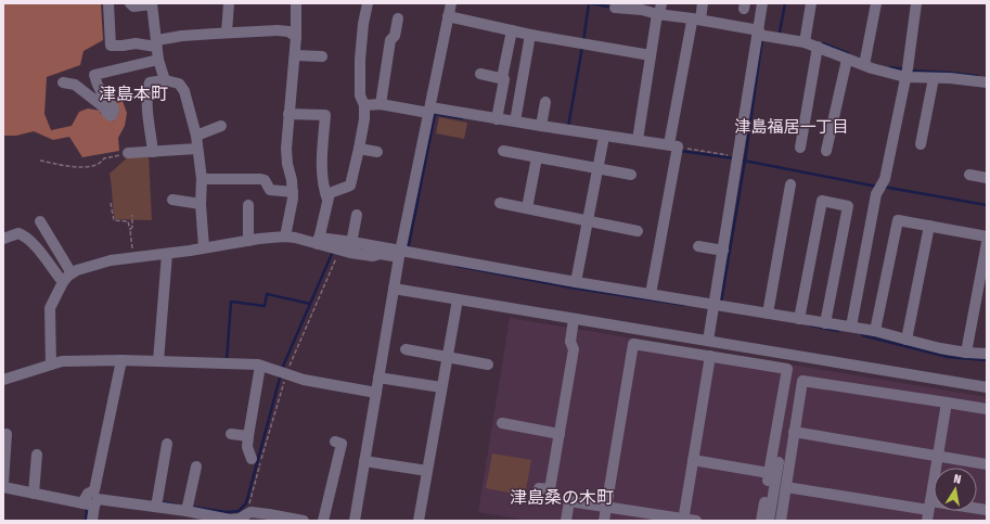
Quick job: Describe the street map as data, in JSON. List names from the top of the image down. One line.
{"districts":["津島本町","津島福居一丁目","津島桑の木町"],"north":"top"}
